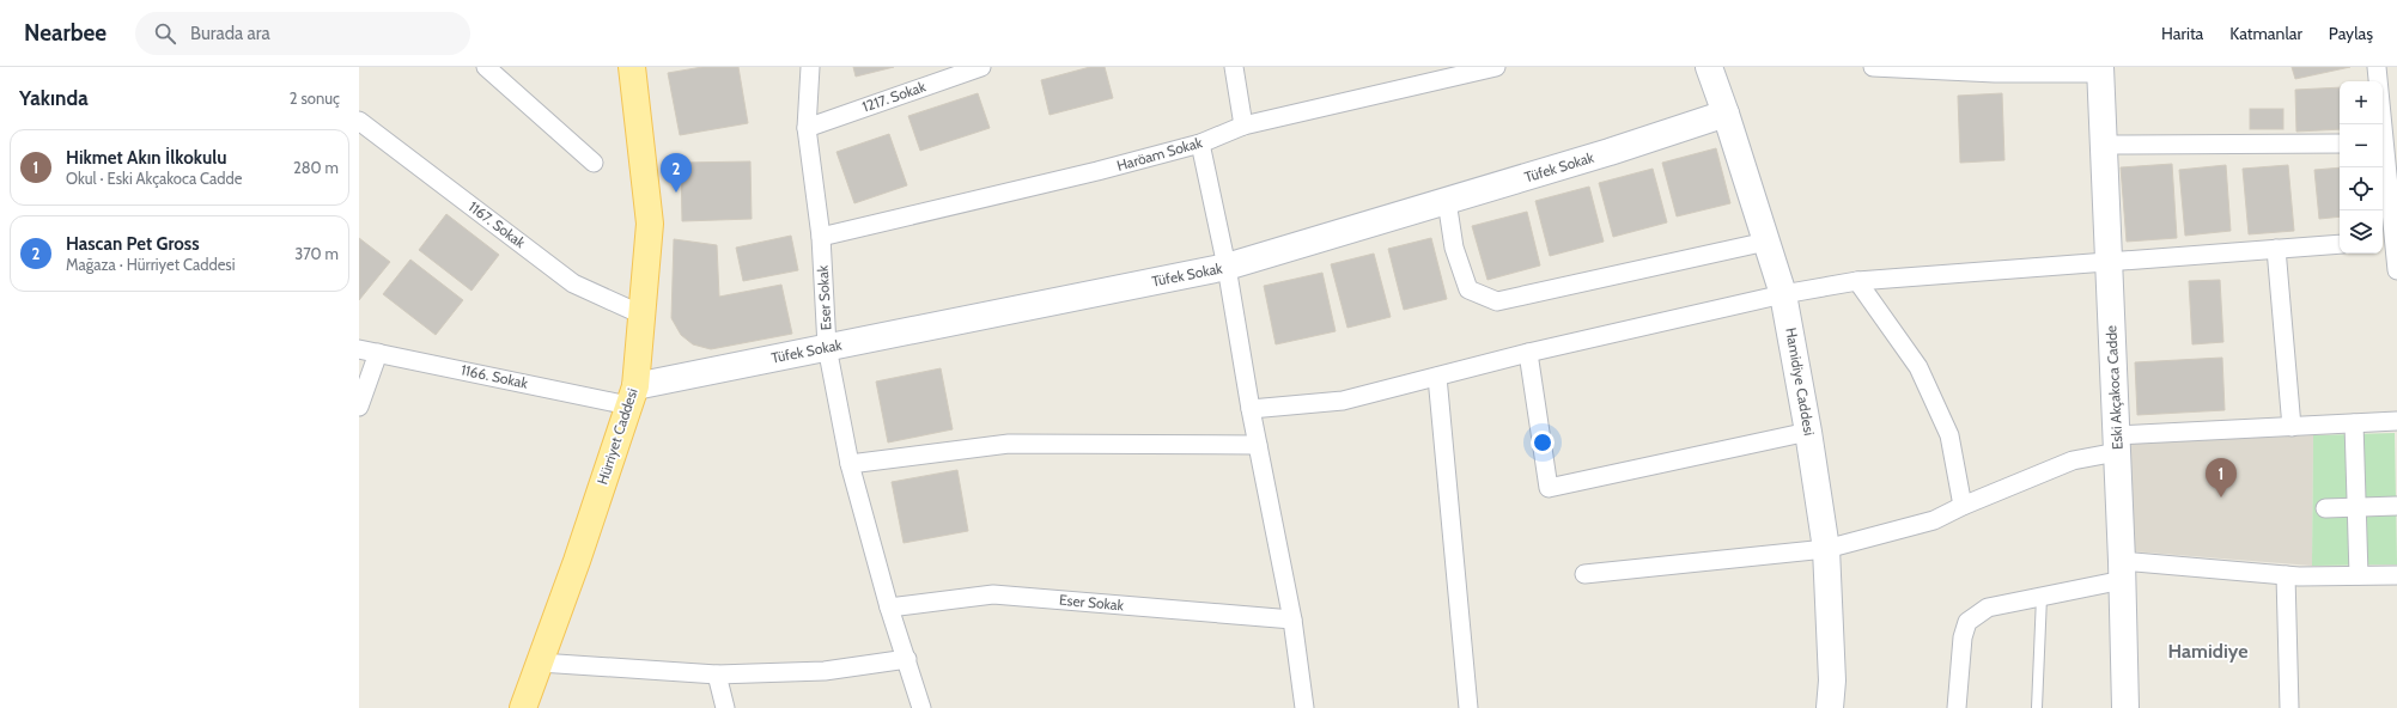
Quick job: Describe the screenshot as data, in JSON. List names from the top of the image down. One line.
{"streets":{"main road":["Hürriyet Caddesi"],"street":["1217. Sokak","Haröam Sokak","Tüfek Sokak","1167. Sokak","Eser Sokak","1166. Sokak","Hamidiye Caddesi","Eski Akçakoca Cadde"]},"crossings":[["1217. Sokak","Eser Sokak"],["Haröam Sokak","Eser Sokak"],["Tüfek Sokak","Eser Sokak"],["Tüfek Sokak","1166. Sokak"],["Tüfek Sokak","Hamidiye Caddesi"],["Tüfek Sokak","Hürriyet Caddesi"],["1167. Sokak","Hürriyet Caddesi"],["1166. Sokak","Hürriyet Caddesi"]],"districts":["Hamidiye"],"page":{"header":"Nearbee","search":"Burada ara","nav":["Harita","Katmanlar","Paylaş"],"heading":["Yakında","2 sonuç"],"map_buttons":["+","−"],"list":[{"mark":"1","name":"Hikmet Akın İlkokulu","note":"Okul · Eski Akçakoca Cadde","value":"280 m"},{"mark":"2","name":"Hascan Pet Gross","note":"Mağaza · Hürriyet Caddesi","value":"370 m"}],"pins":["2","1"]}}
